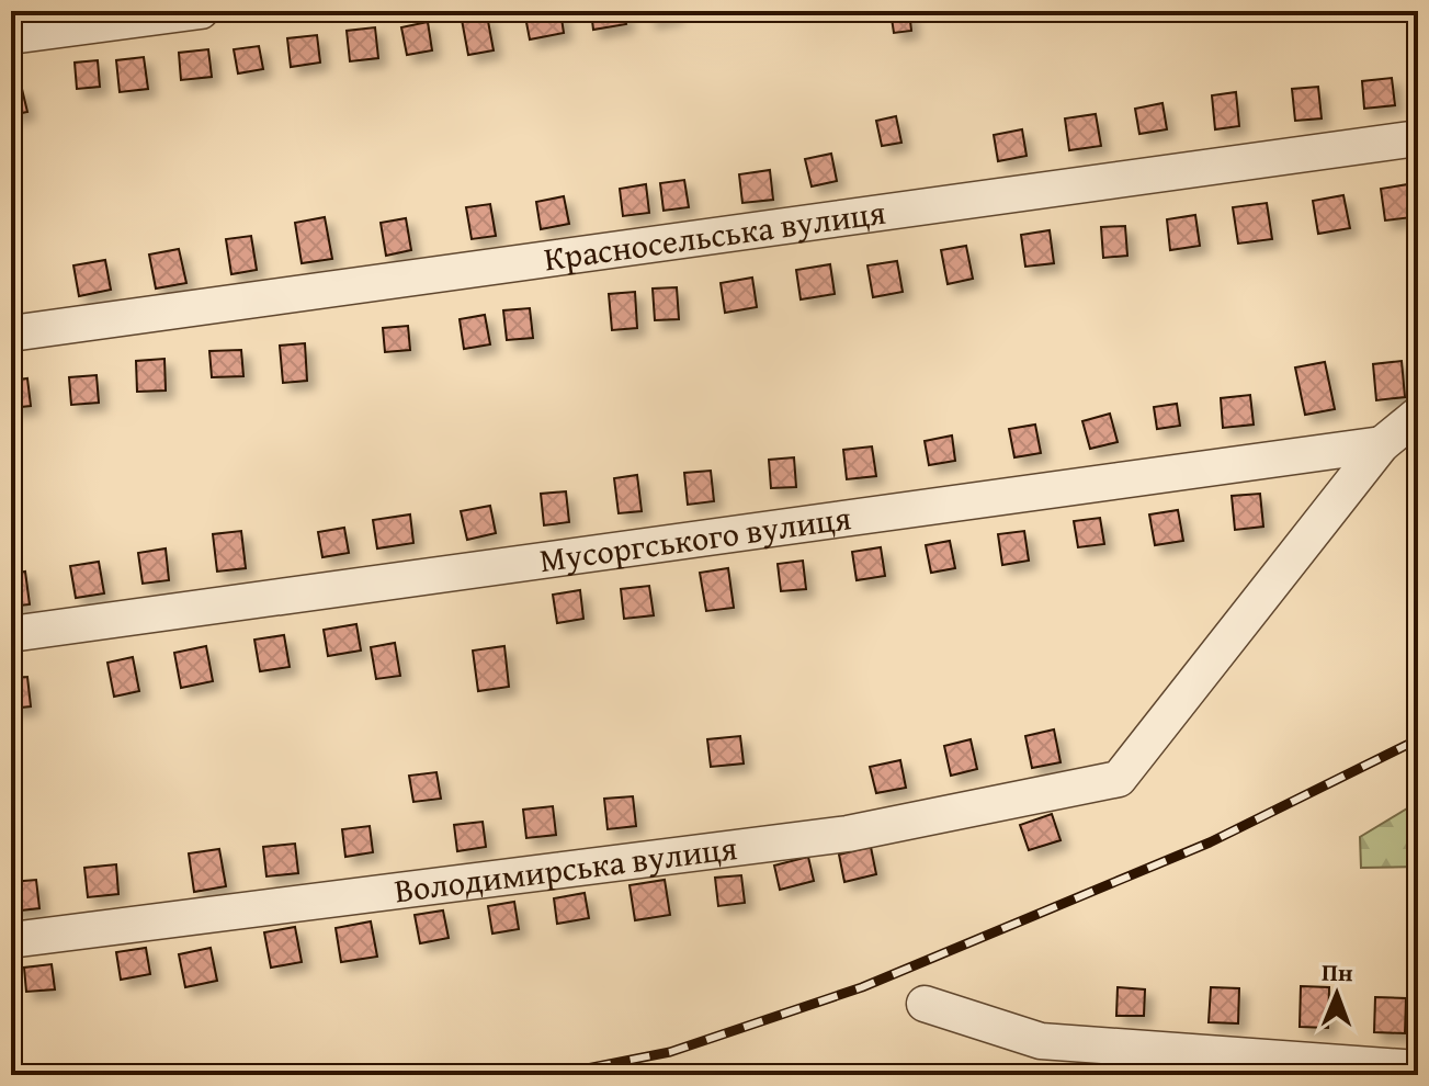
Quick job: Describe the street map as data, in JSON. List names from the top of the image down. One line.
{"streets":{"street":["Красносельська вулиця","Мусоргського вулиця","Володимирська вулиця"]},"crossings":[["Мусоргського вулиця","Володимирська вулиця"]],"north":"top"}
